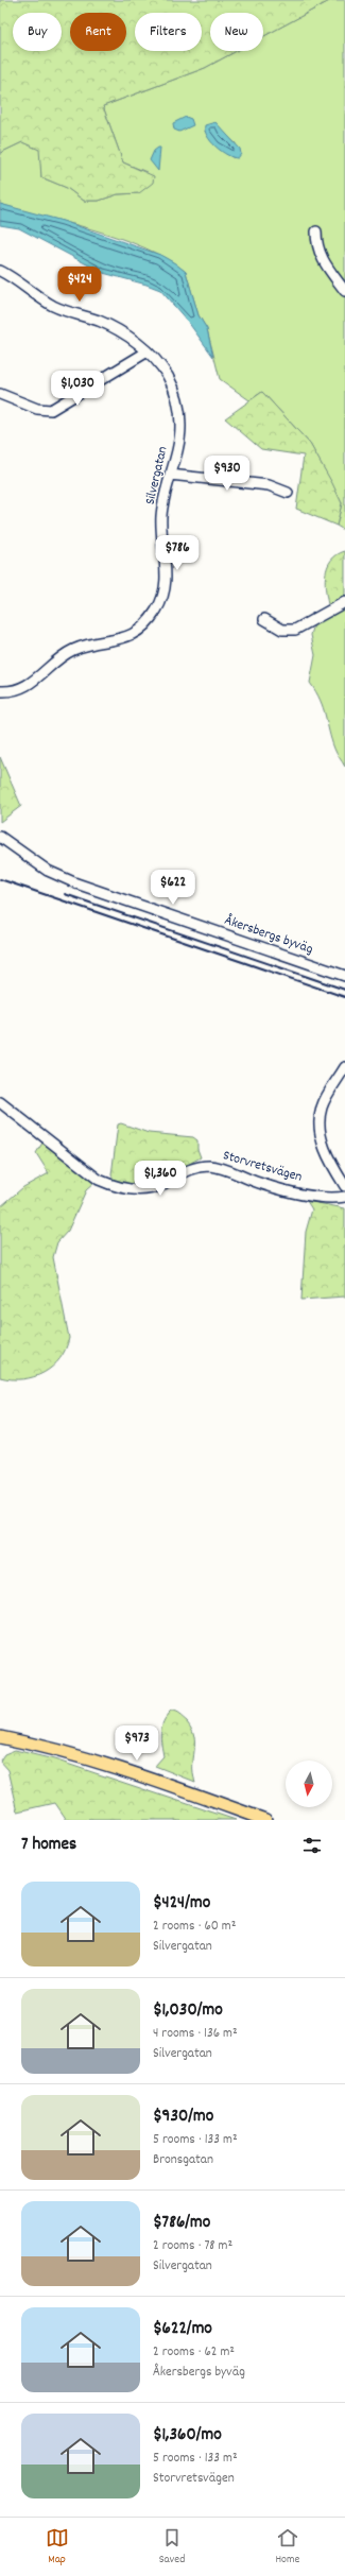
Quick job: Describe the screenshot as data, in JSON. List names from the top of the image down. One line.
{"streets":{"street":["Silvergatan","Åkersbergs byväg","Storvretsvägen"]},"north":"bottom","page":{"chip":["Buy","Rent","Filters","New"],"price":["$424","$1,030","$930","$786","$622","$1,360","$973"],"heading":"7 homes","list":[{"name":"$424/mo","note":"2 rooms · 60 m² · Silvergatan"},{"name":"$1,030/mo","note":"4 rooms · 136 m² · Silvergatan"},{"name":"$930/mo","note":"5 rooms · 133 m² · Bronsgatan"},{"name":"$786/mo","note":"2 rooms · 78 m² · Silvergatan"},{"name":"$622/mo","note":"2 rooms · 62 m² · Åkersbergs byväg"},{"name":"$1,360/mo","note":"5 rooms · 133 m² · Storvretsvägen"}],"tabs":["Map","Saved","Home"]}}
